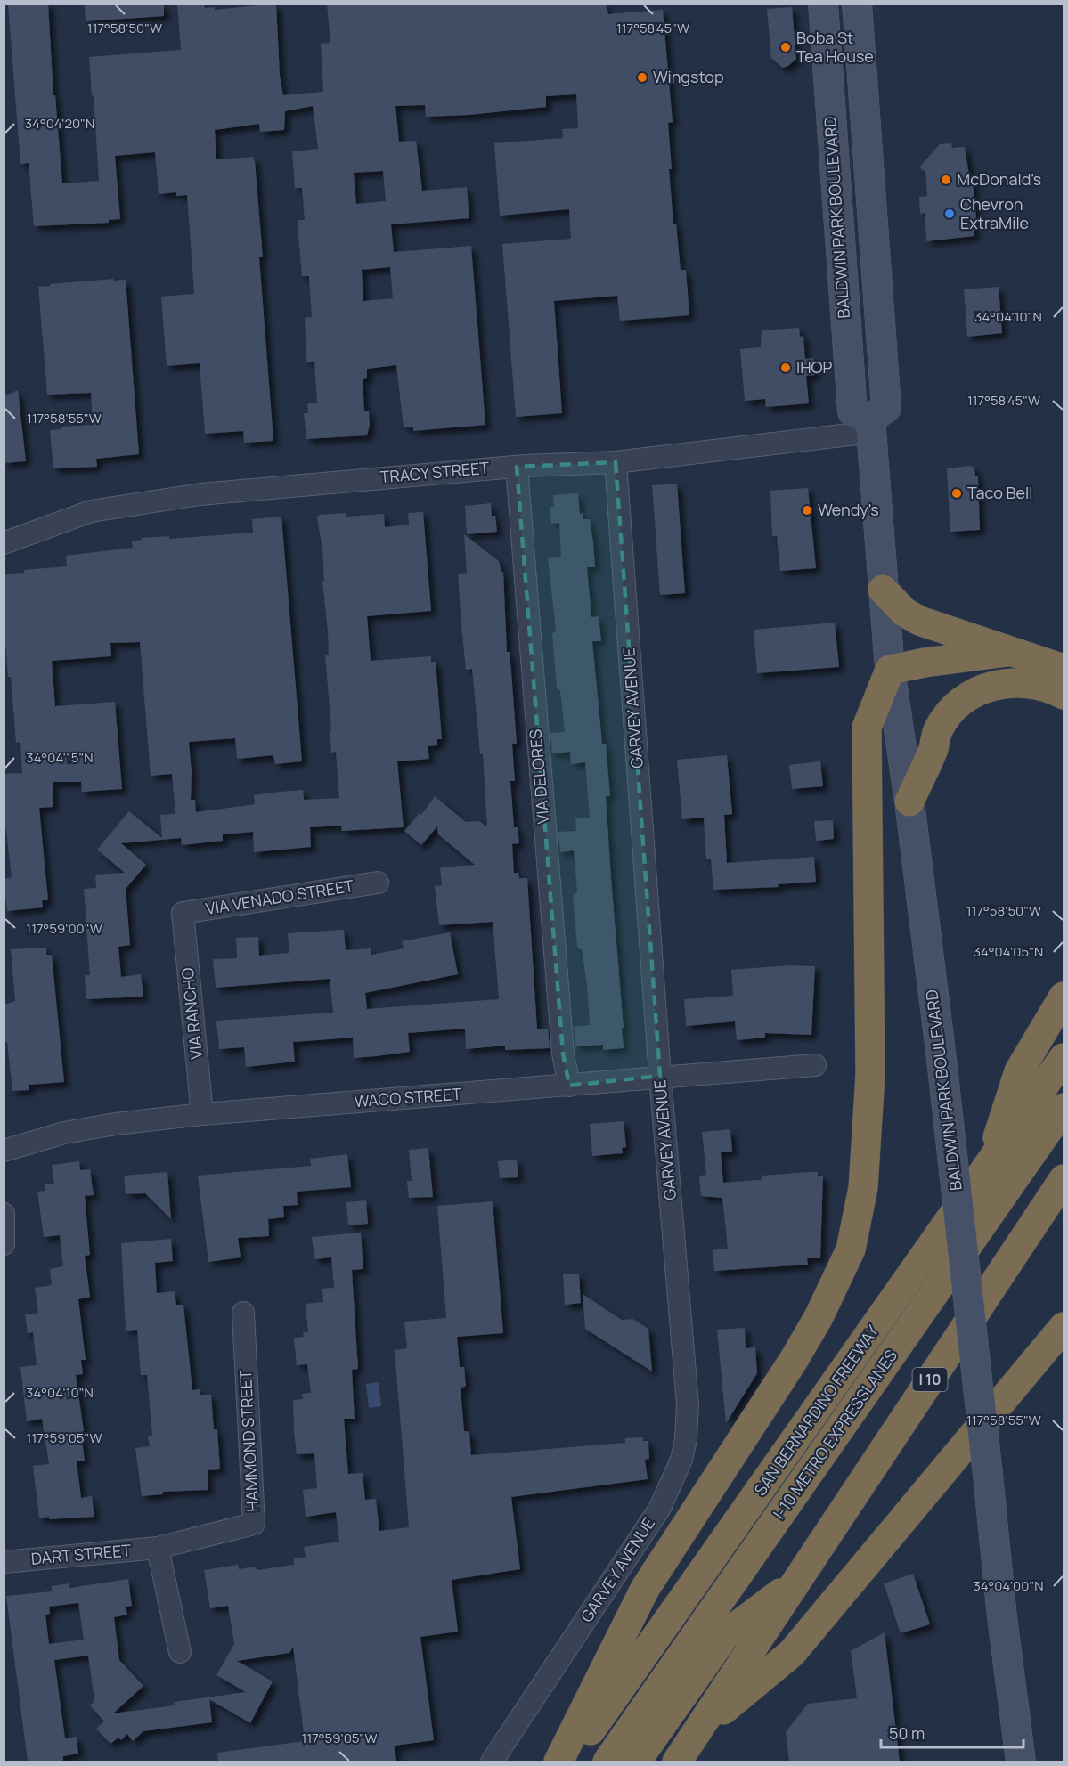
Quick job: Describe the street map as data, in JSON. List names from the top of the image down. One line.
{"streets":{"highway":["I 10","SAN BERNARDINO FREEWAY","I-10 METRO EXPRESSLANES"],"main road":["BALDWIN PARK BOULEVARD"],"street":["TRACY STREET","GARVEY AVENUE","VIA DELORES","VIA VENADO STREET","VIA RANCHO","WACO STREET","HAMMOND STREET","DART STREET"]},"crossings":[["BALDWIN PARK BOULEVARD","TRACY STREET"],["TRACY STREET","GARVEY AVENUE"],["TRACY STREET","VIA DELORES"],["GARVEY AVENUE","WACO STREET"],["VIA DELORES","WACO STREET"],["VIA VENADO STREET","VIA RANCHO"],["VIA RANCHO","WACO STREET"],["HAMMOND STREET","DART STREET"]],"places":["Boba St Tea House","Wingstop","McDonald's","Chevron ExtraMile","IHOP","Taco Bell","Wendy's"],"scale_bar":"50 m","coordinates":["117°58'50\"W","117°58'45\"W","34°04'20\"N","34°04'10\"N","117°58'55\"W","34°04'15\"N","117°59'00\"W","34°04'05\"N","117°59'05\"W","34°04'00\"N"]}
